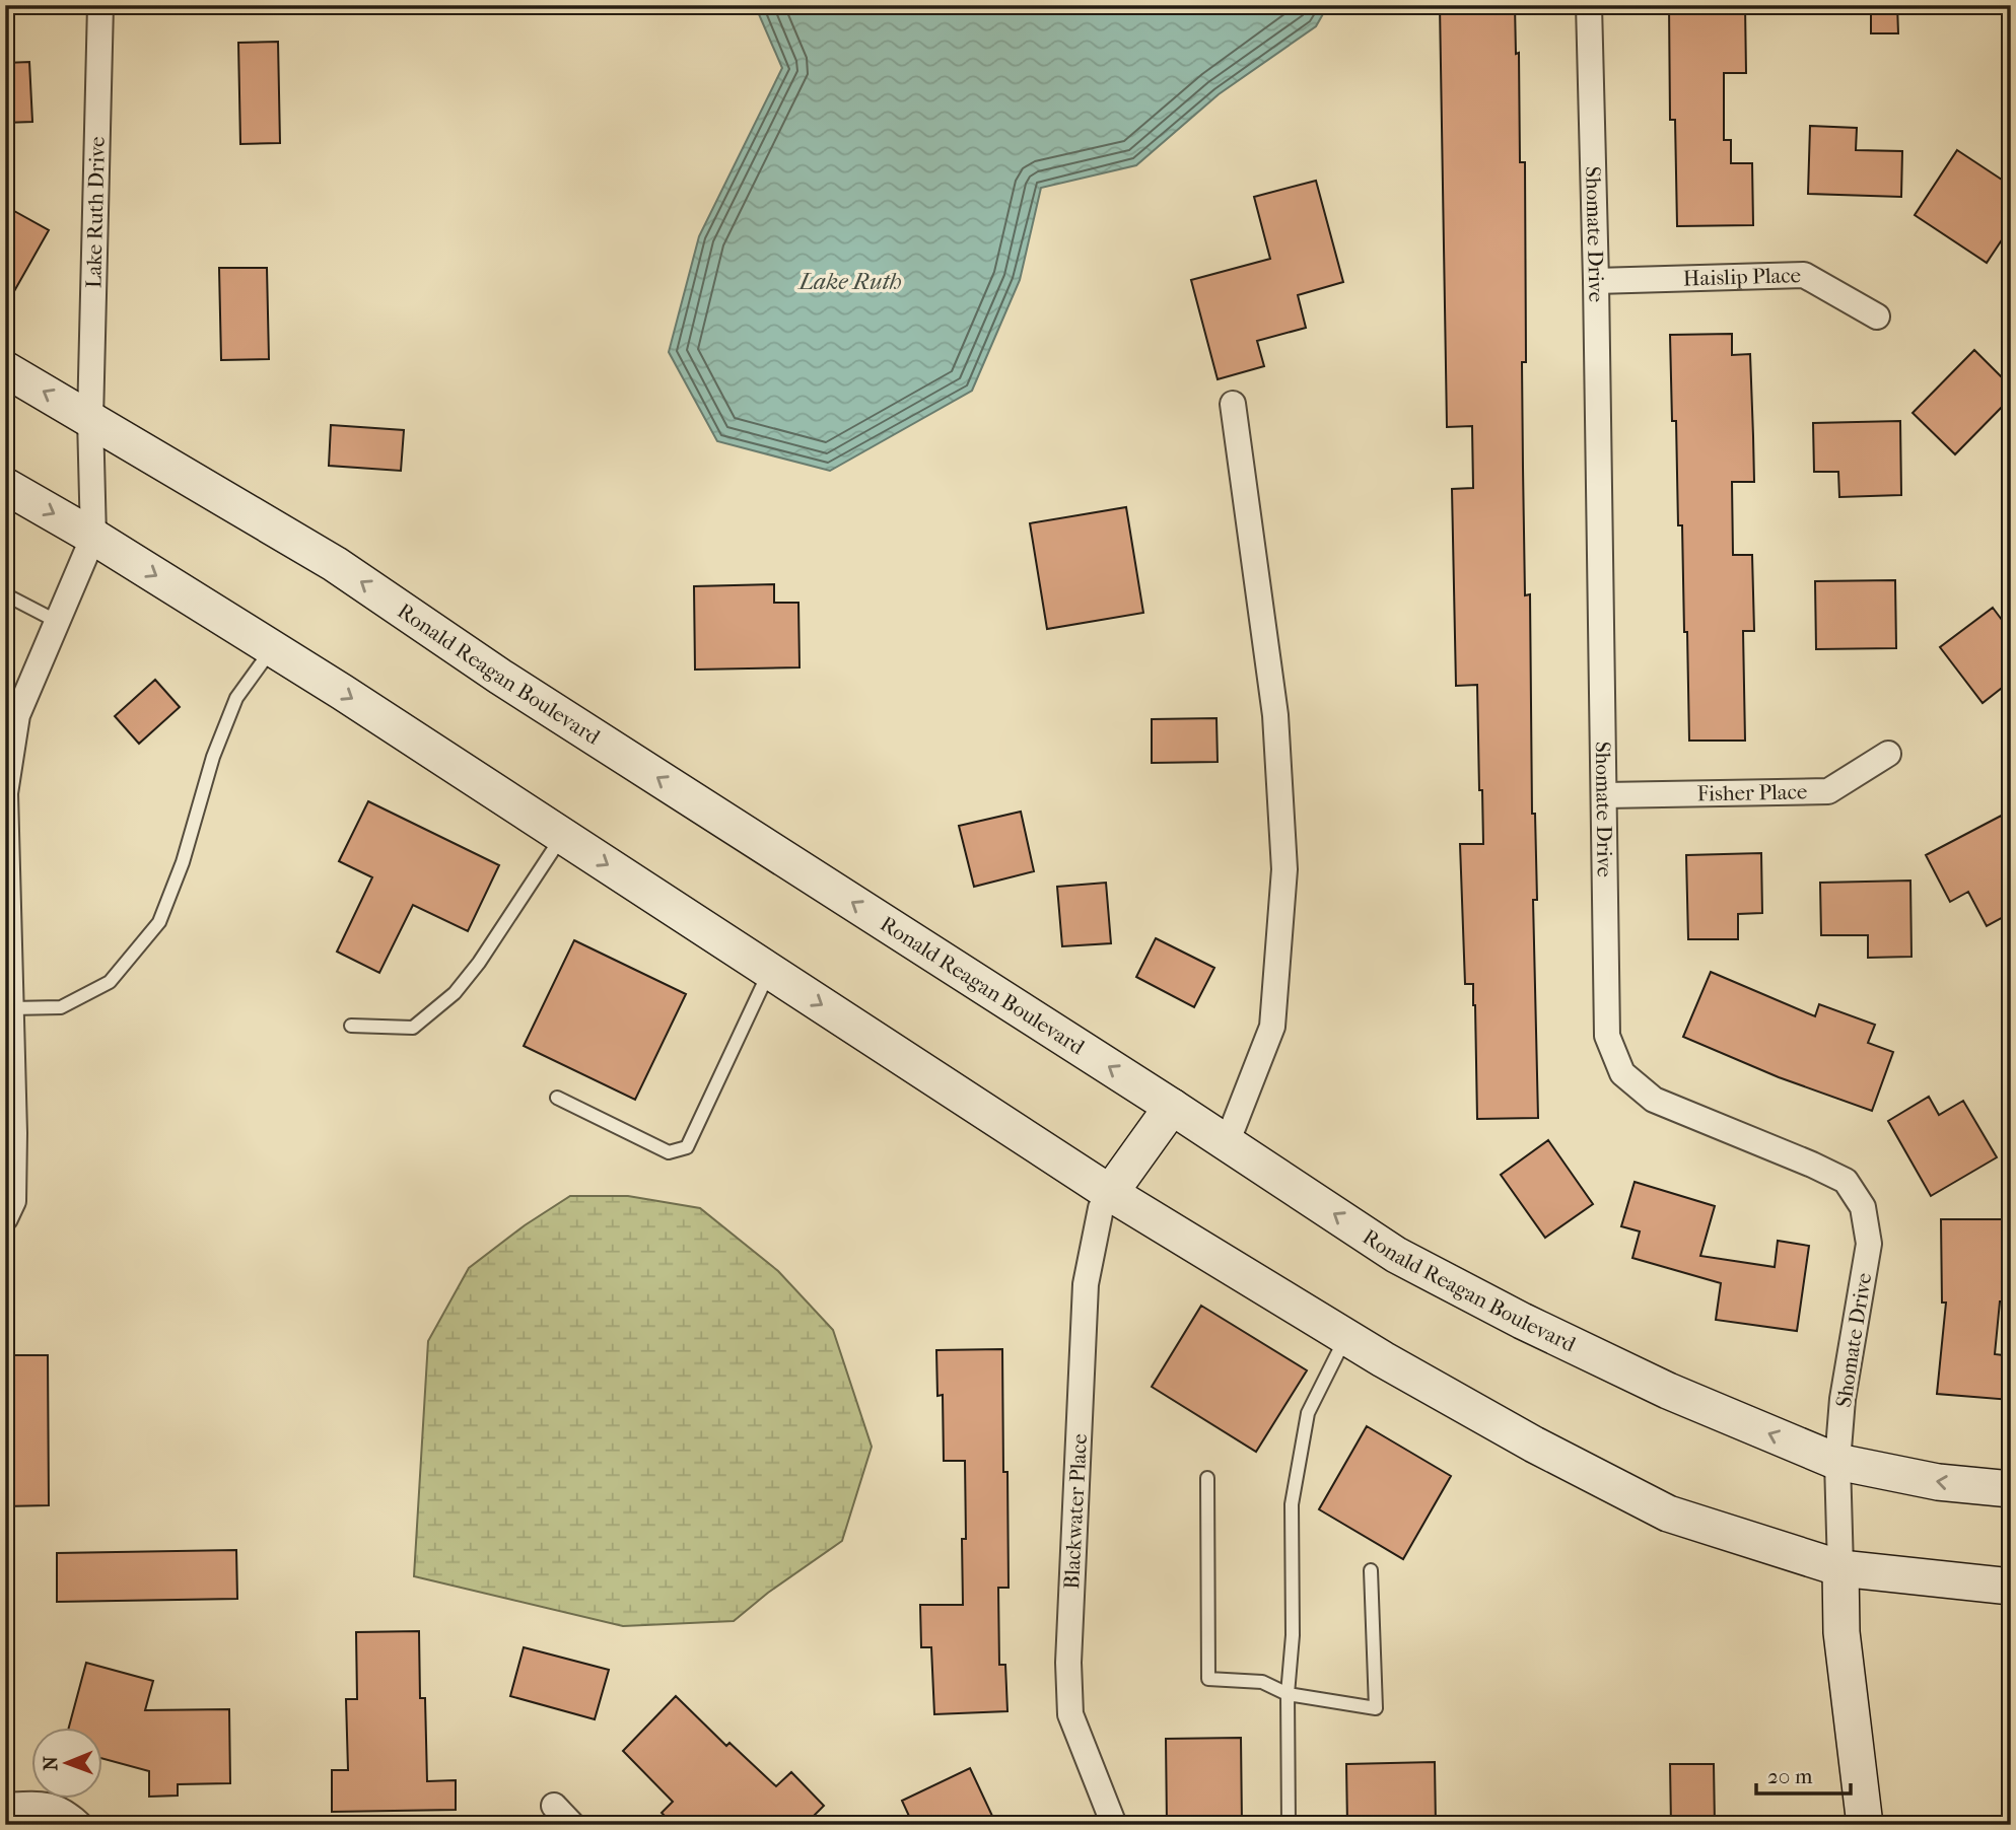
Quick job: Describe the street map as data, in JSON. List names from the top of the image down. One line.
{"streets":{"main road":["Ronald Reagan Boulevard"],"street":["Lake Ruth Drive","Shomate Drive","Haislip Place","Fisher Place","Blackwater Place"]},"crossings":[["Lake Ruth Drive","Ronald Reagan Boulevard"],["Shomate Drive","Haislip Place"],["Shomate Drive","Ronald Reagan Boulevard"],["Shomate Drive","Fisher Place"]],"water":["Lake Ruth"],"scale_bar":"20 m","north":"left"}
